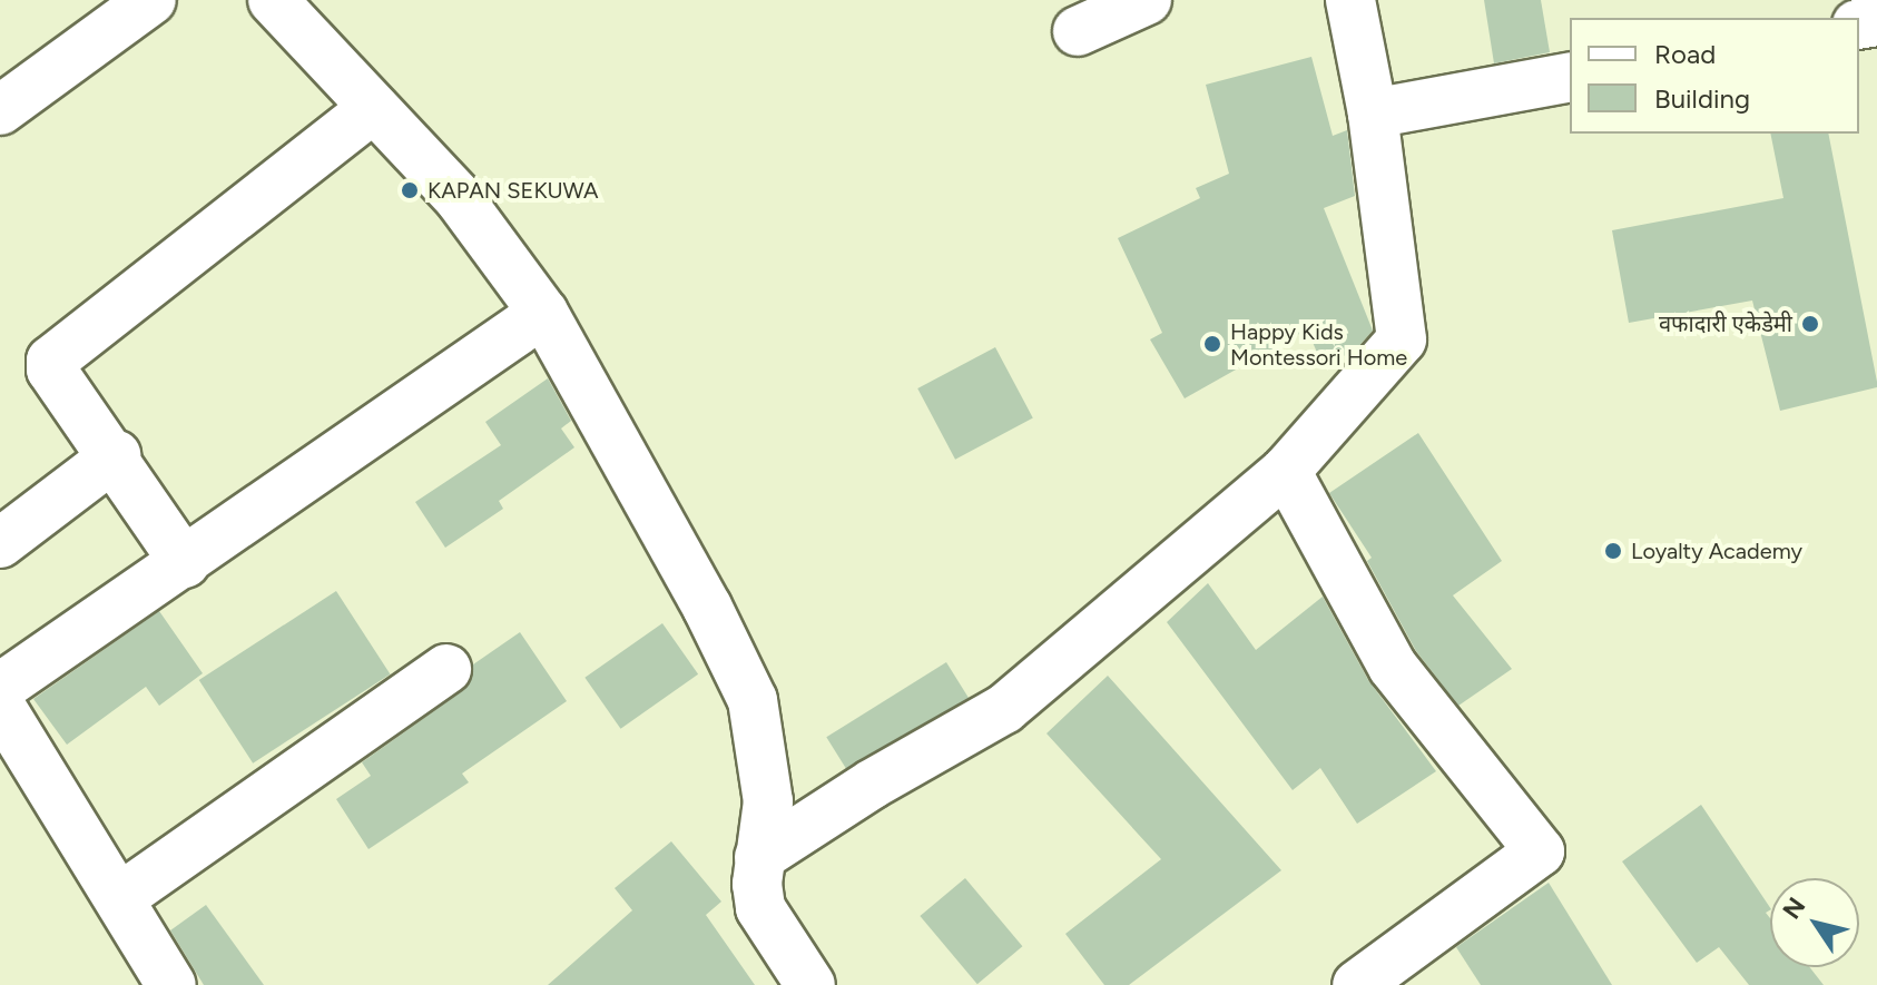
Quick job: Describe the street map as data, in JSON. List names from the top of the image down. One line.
{"places":["KAPAN SEKUWA","वफादारी एकेडेमी","Happy Kids Montessori Home","Loyalty Academy"],"legend":["Road","Building"],"north":"top left"}
